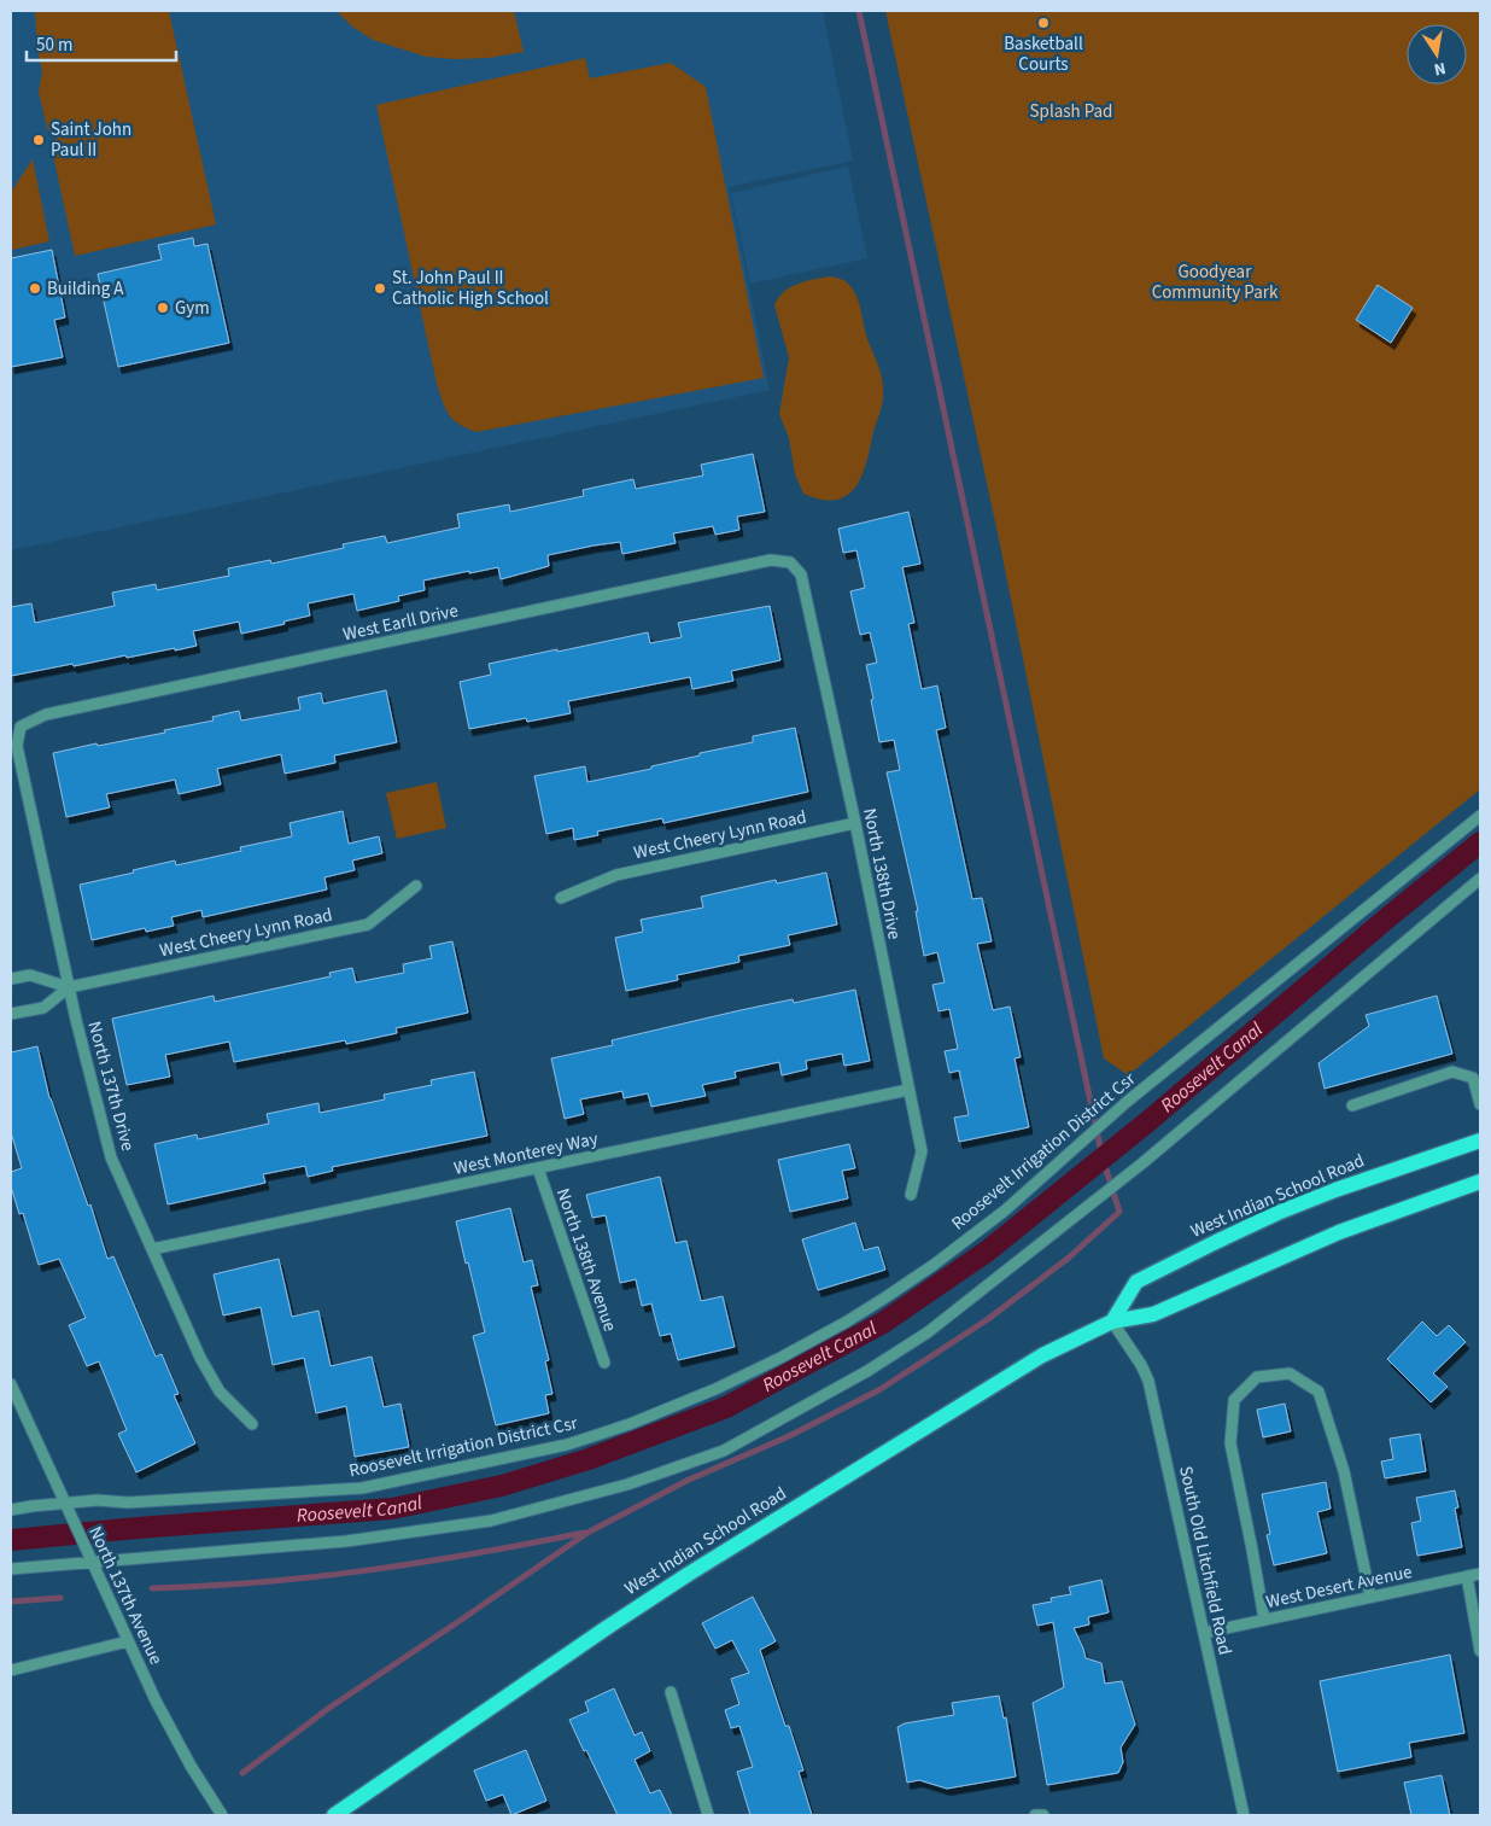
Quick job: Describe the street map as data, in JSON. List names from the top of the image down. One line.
{"streets":{"main road":["West Indian School Road"],"street":["West Earll Drive","West Cheery Lynn Road","North 138th Drive","North 137th Drive","Roosevelt Irrigation District Csr","West Monterey Way","North 138th Avenue","South Old Litchfield Road","West Desert Avenue","North 137th Avenue"]},"crossings":[["West Earll Drive","North 138th Drive"],["West Earll Drive","North 137th Drive"],["West Cheery Lynn Road","North 138th Drive"],["West Cheery Lynn Road","North 137th Drive"],["North 138th Drive","West Monterey Way"],["North 137th Drive","West Monterey Way"],["Roosevelt Irrigation District Csr","North 137th Avenue"],["West Monterey Way","North 138th Avenue"],["West Indian School Road","South Old Litchfield Road"],["South Old Litchfield Road","West Desert Avenue"]],"water":["Roosevelt Canal"],"parks":["Splash Pad","Goodyear Community Park"],"places":["Basketball Courts","Saint John Paul II","Building A","St. John Paul II Catholic High School","Gym"],"scale_bar":"50 m","north":"bottom"}
